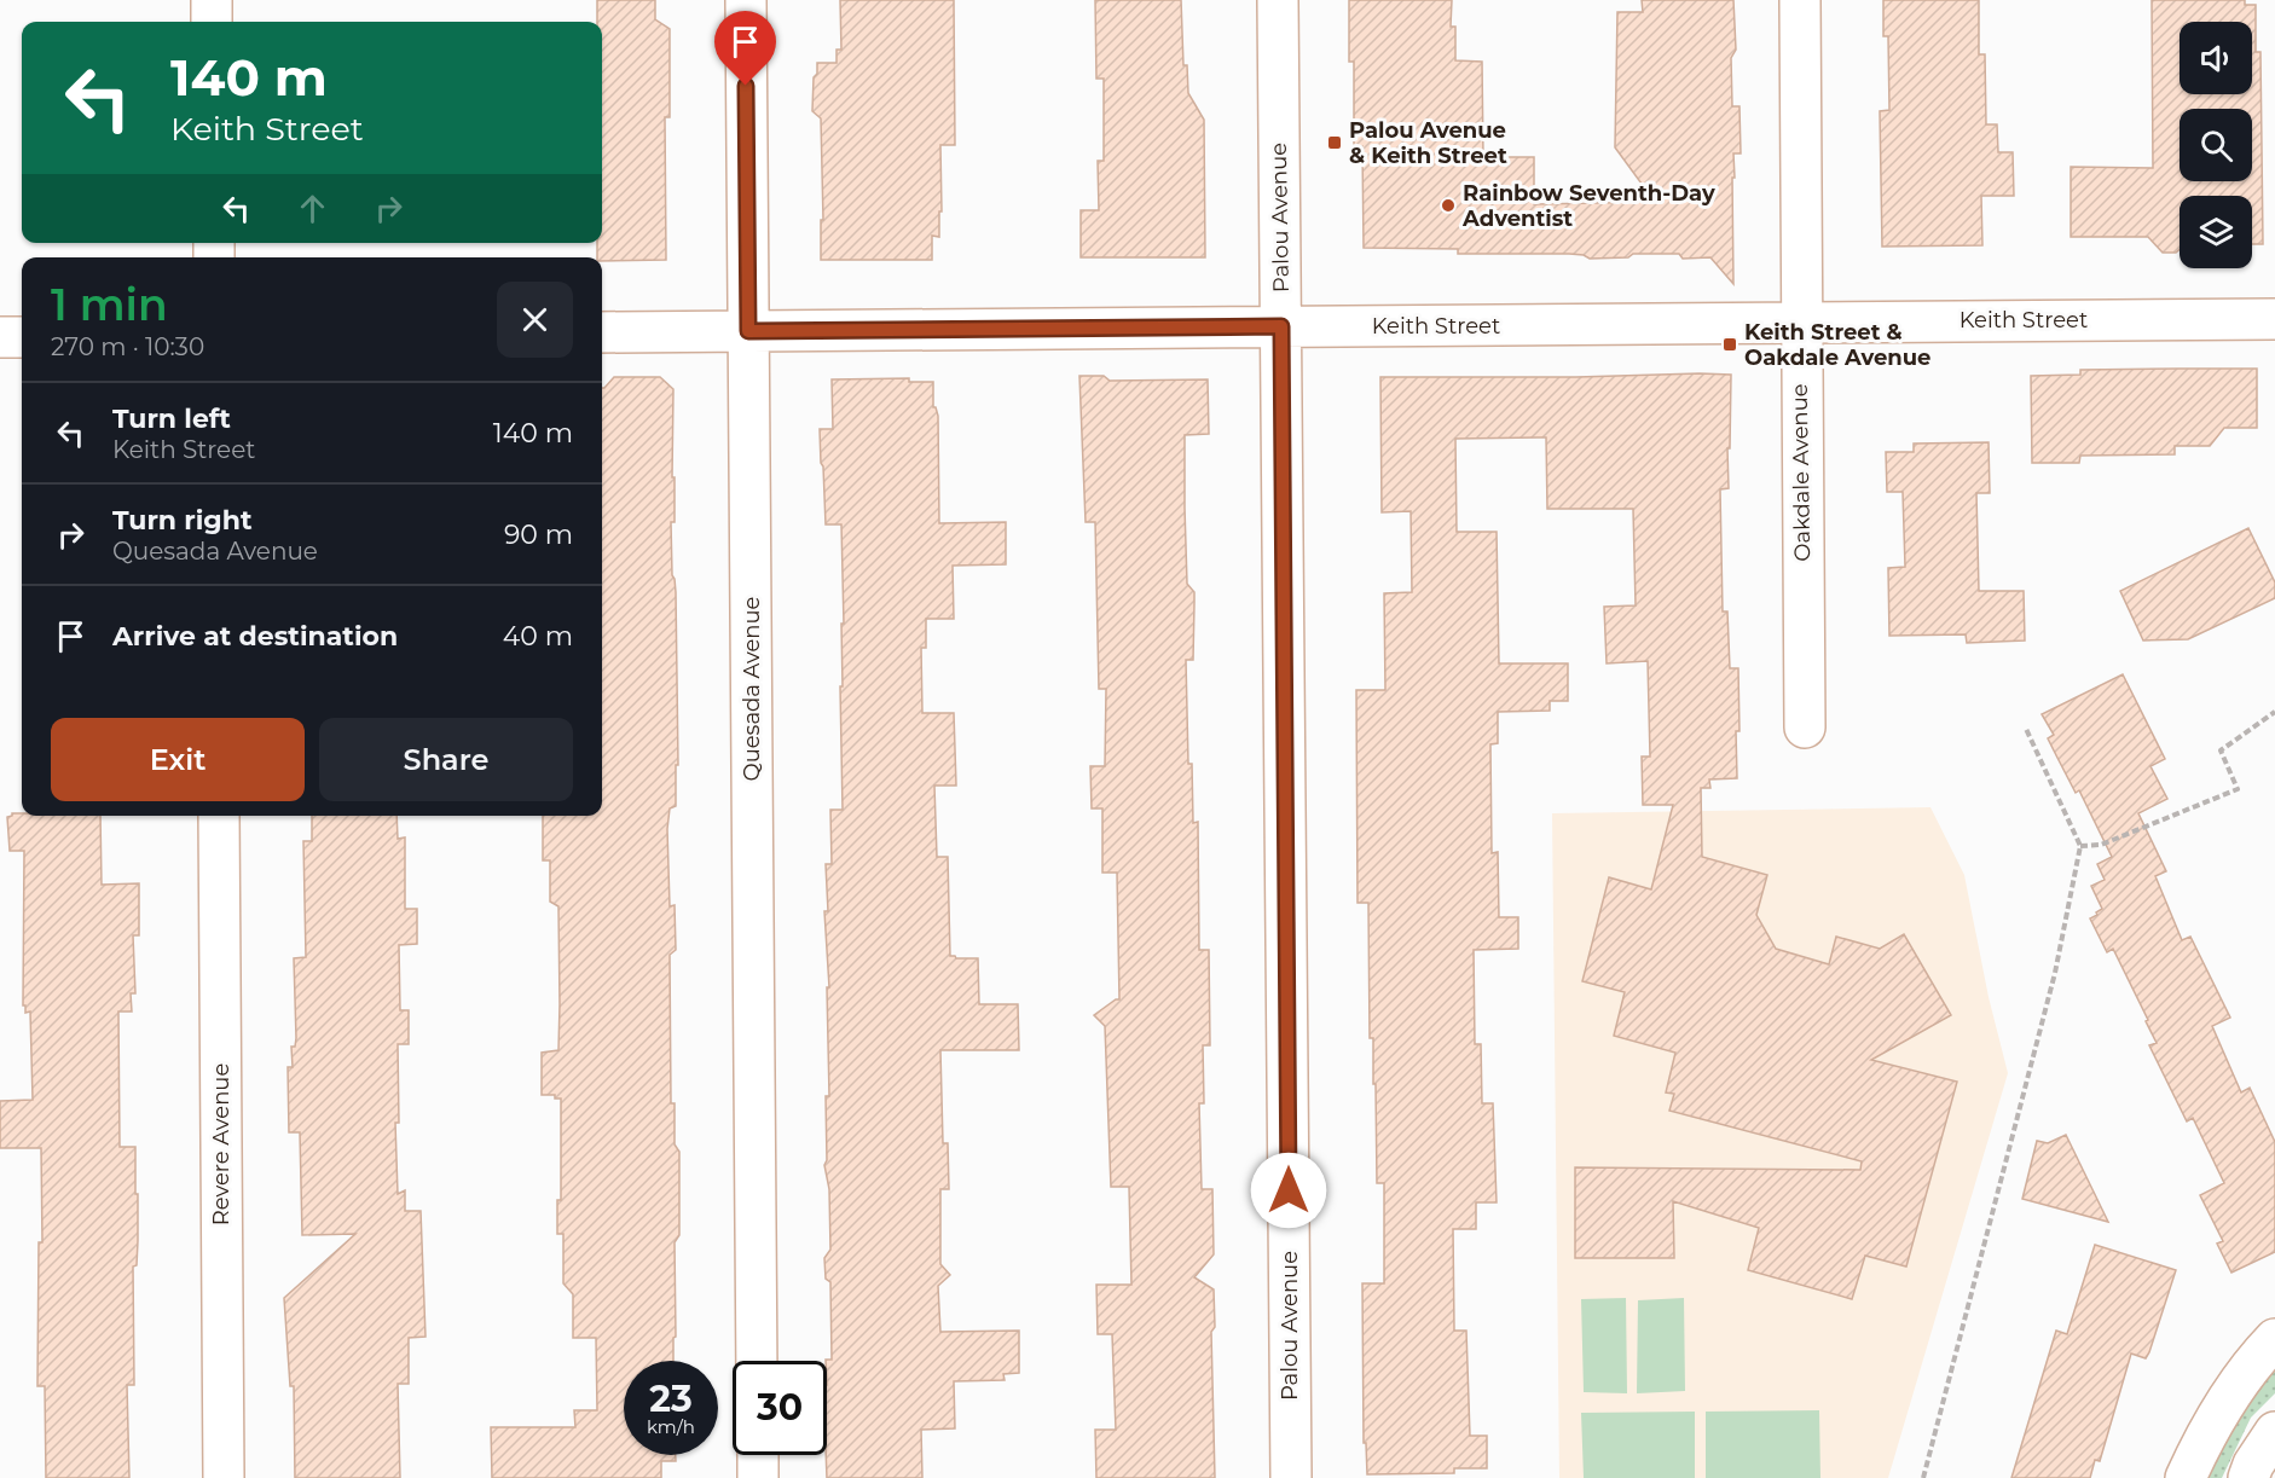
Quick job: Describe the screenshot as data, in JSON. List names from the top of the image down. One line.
{"streets":{"street":["Palou Avenue","Keith Street","Oakdale Avenue","Quesada Avenue","Revere Avenue"]},"crossings":[["Palou Avenue","Keith Street"],["Keith Street","Oakdale Avenue"],["Keith Street","Quesada Avenue"]],"places":{"transit":["Palou Avenue & Keith Street","Keith Street & Oakdale Avenue"],"other":["Rainbow Seventh-Day Adventist"]},"page":{"turn":["140 m","Keith Street"],"heading":["1 min","270 m · 10:30"],"list":[{"name":"Turn left","note":"Keith Street","value":"140 m"},{"name":"Turn right","note":"Quesada Avenue","value":"90 m"},{"name":"Arrive at destination","value":"40 m"}],"buttons":["Exit","Share"],"speed":"23 km/h","limit":"30"}}
